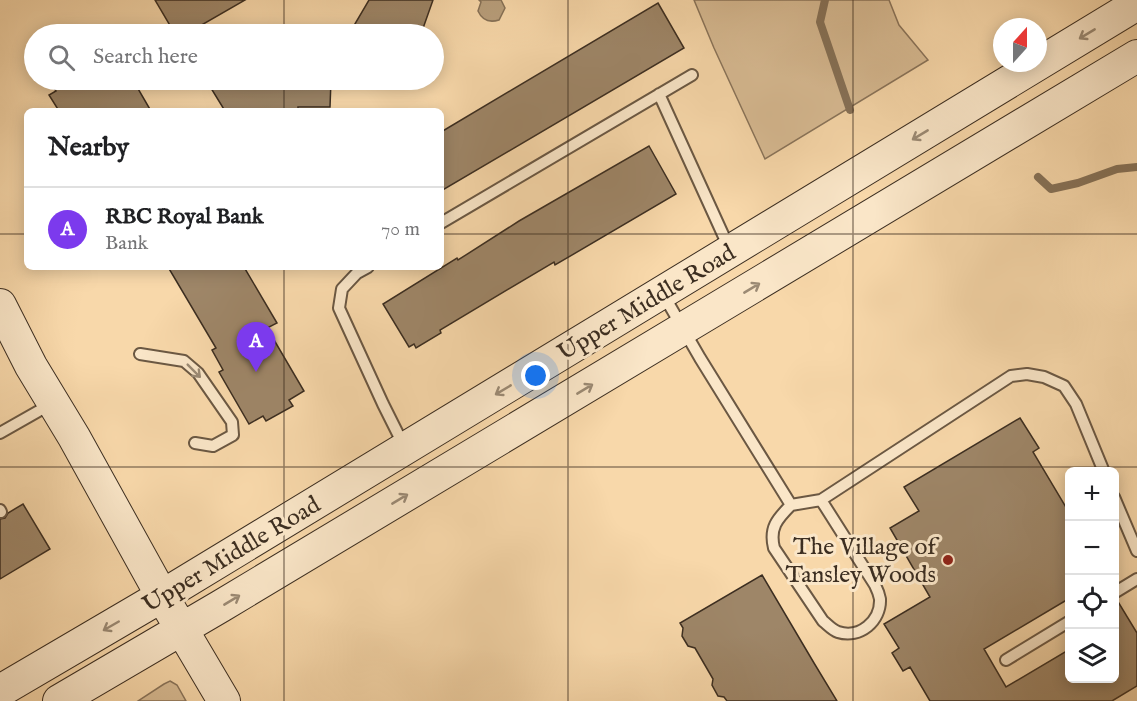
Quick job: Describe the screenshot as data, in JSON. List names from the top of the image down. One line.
{"streets":{"main road":["Upper Middle Road"]},"places":["The Village of Tansley Woods"],"north":"top","page":{"search":"Search here","heading":"Nearby","list":[{"mark":"A","name":"RBC Royal Bank","note":"Bank","value":"70 m"}],"pins":"A","map_buttons":["+","−"]}}
